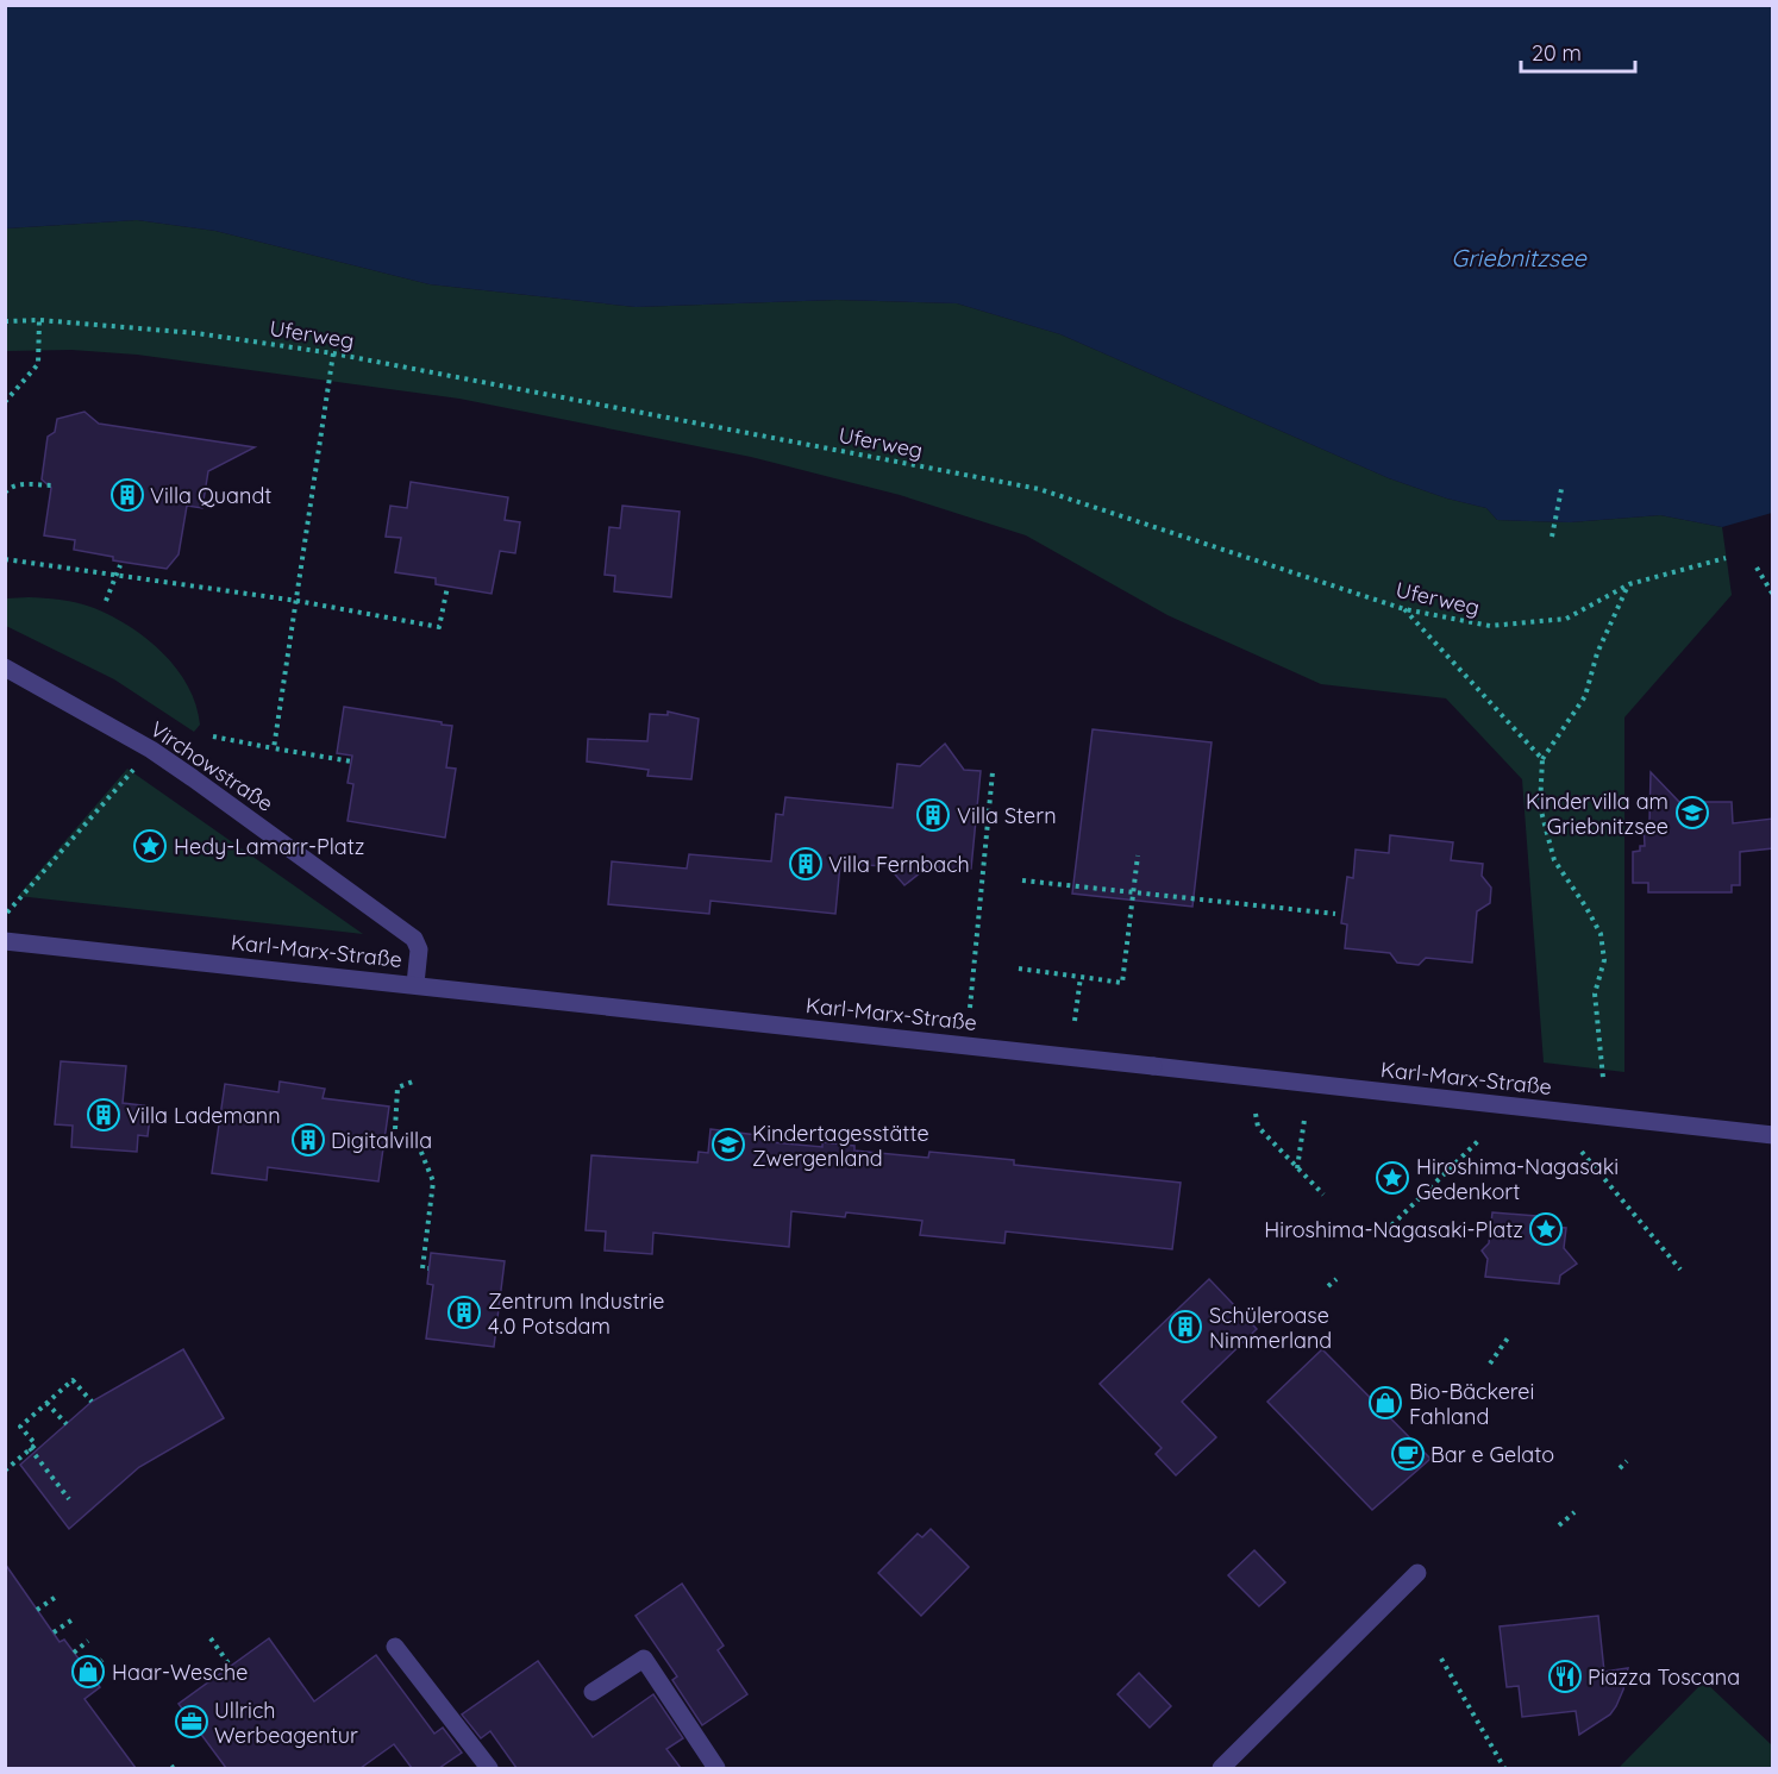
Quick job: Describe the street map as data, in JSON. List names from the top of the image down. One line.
{"streets":{"street":["Virchowstraße","Karl-Marx-Straße"],"path":["Uferweg"]},"crossings":[["Virchowstraße","Karl-Marx-Straße"]],"water":["Griebnitzsee"],"places":{"building":["Villa Quandt","Villa Stern","Villa Fernbach","Villa Lademann","Digitalvilla","Zentrum Industrie 4.0 Potsdam","Schüleroase Nimmerland"],"school or university":["Kindervilla am Griebnitzsee","Kindertagesstätte Zwergenland"],"place":["Hedy-Lamarr-Platz","Hiroshima-Nagasaki Gedenkort","Hiroshima-Nagasaki-Platz"],"shop":["Bio-Bäckerei Fahland","Haar-Wesche"],"cafe":["Bar e Gelato"],"restaurant":["Piazza Toscana"],"office":["Ullrich Werbeagentur"]},"scale_bar":"20 m"}
